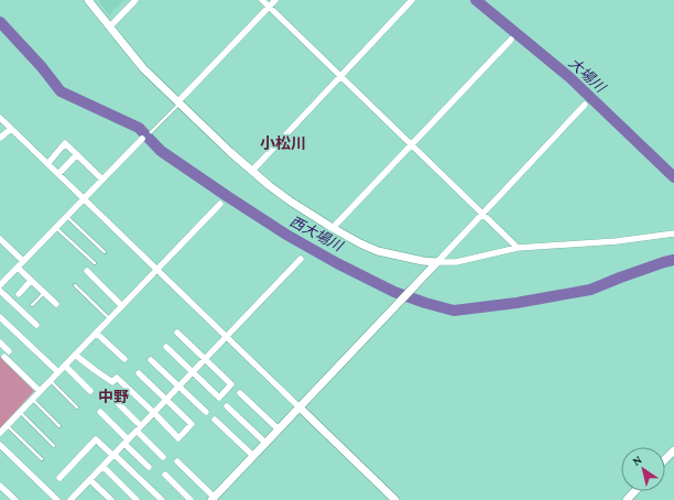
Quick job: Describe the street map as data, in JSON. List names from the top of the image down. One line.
{"districts":["小松川","中野"],"water":["大場川","西大場川"],"north":"top left"}
